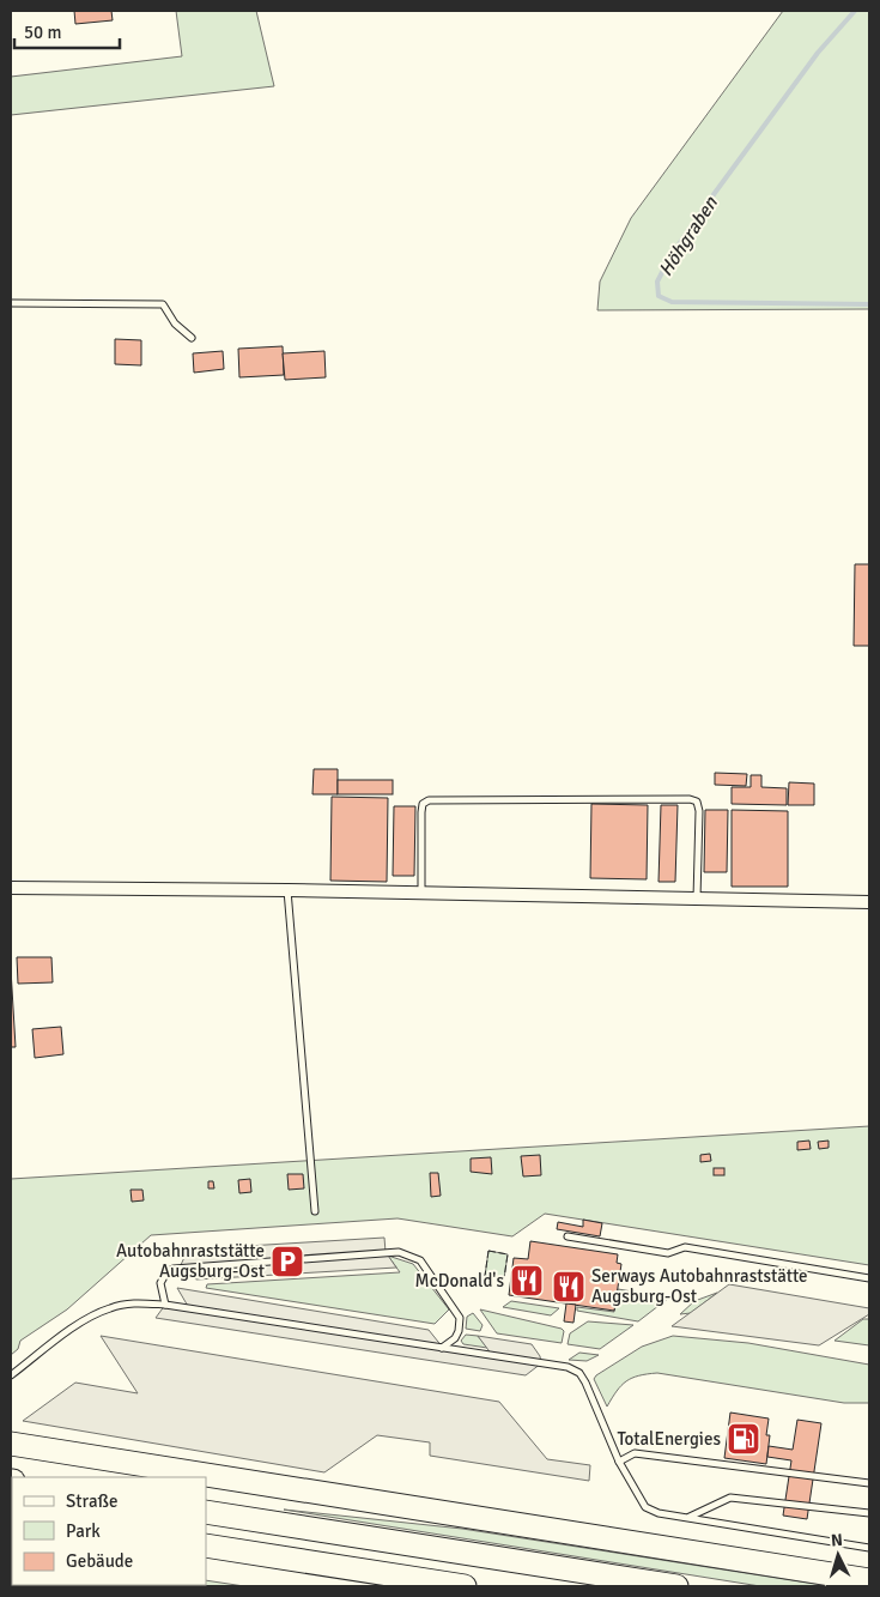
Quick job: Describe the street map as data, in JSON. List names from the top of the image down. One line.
{"water":["Höhgraben"],"places":{"parking":["Autobahnraststätte Augsburg-Ost"],"restaurant":["McDonald's","Serways Autobahnraststätte Augsburg-Ost"],"fuel station":["TotalEnergies"]},"legend":["Straße","Park","Gebäude"],"scale_bar":"50 m","north":"top"}
